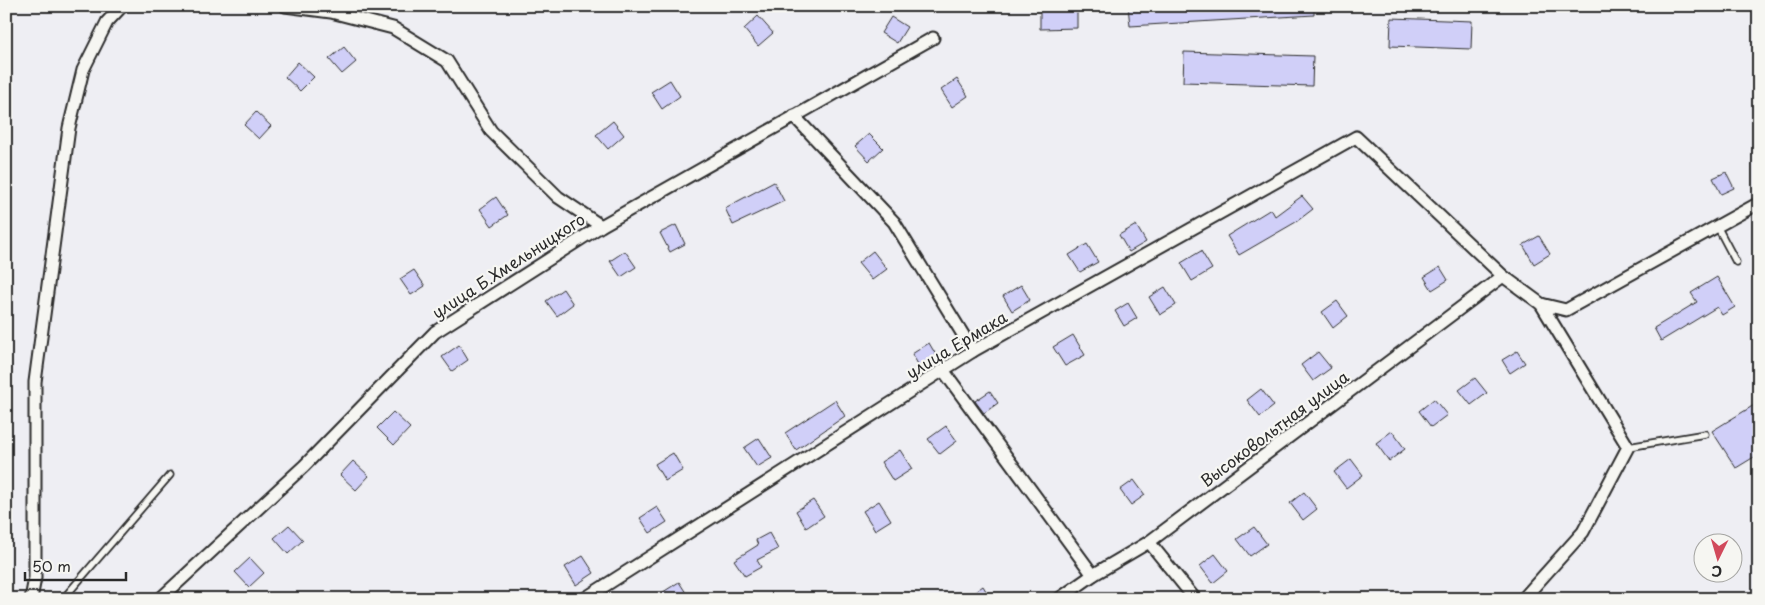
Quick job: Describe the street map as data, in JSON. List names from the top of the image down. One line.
{"streets":{"street":["улица Б.Хмельницкого","улица Ермака","Высоковольтная улица"]},"crossings":[["улица Ермака","Высоковольтная улица"]],"scale_bar":"50 m","north":"bottom"}
